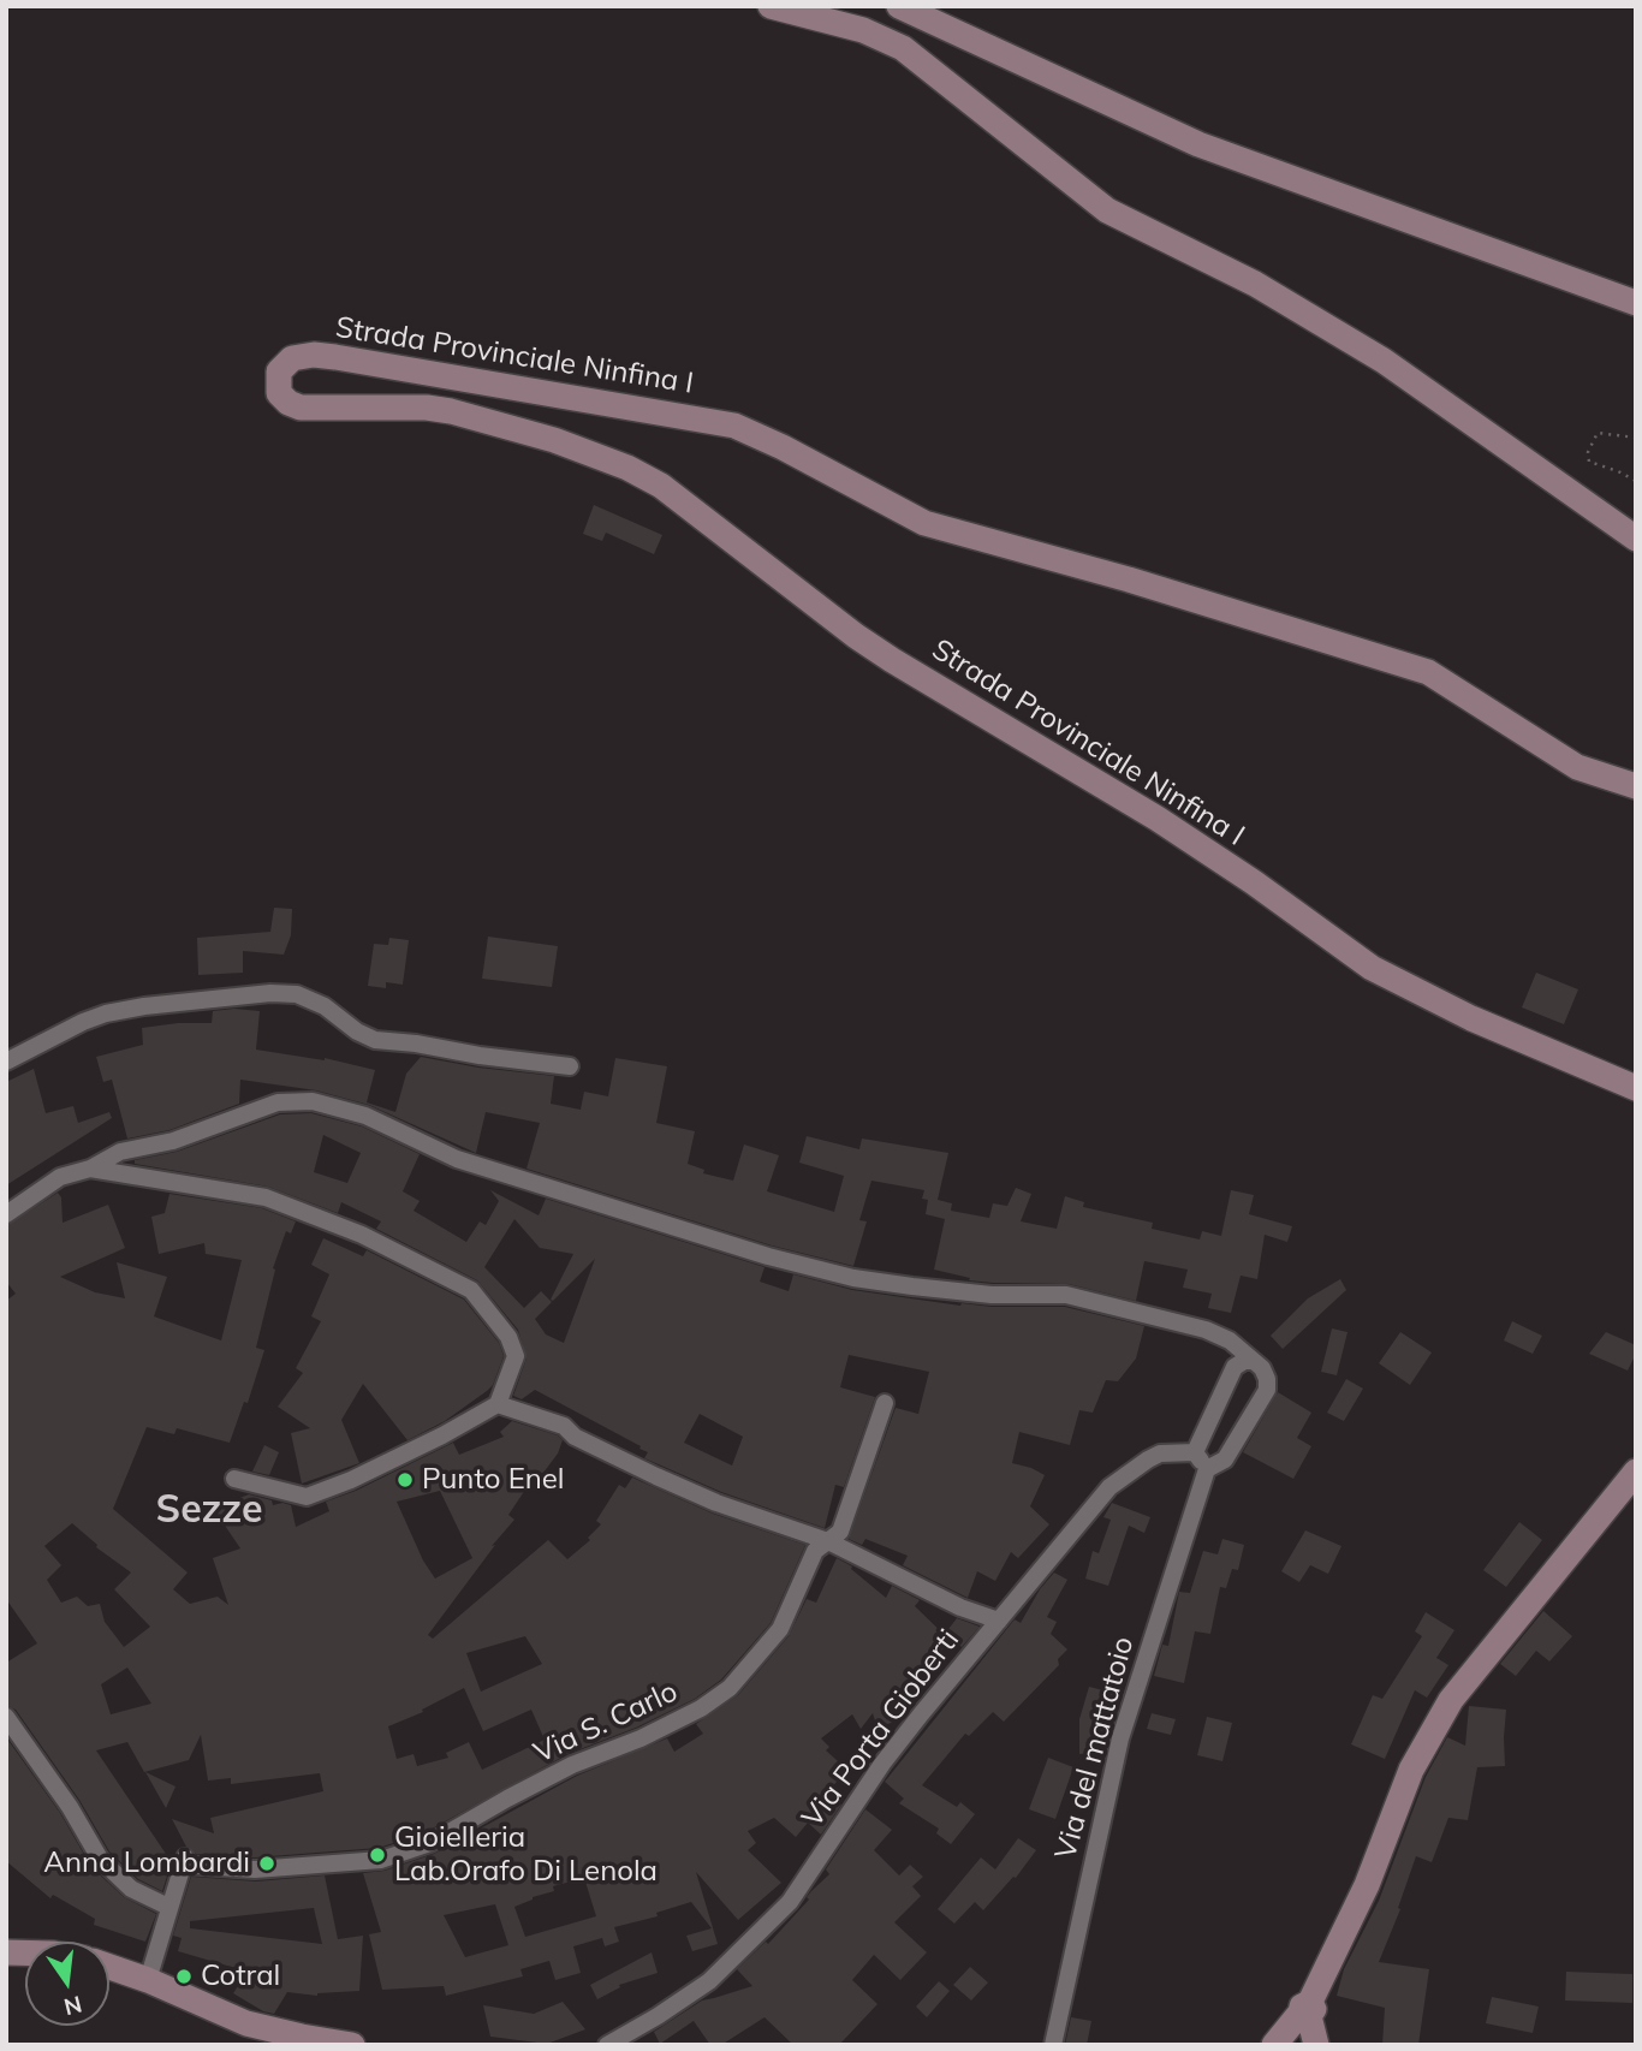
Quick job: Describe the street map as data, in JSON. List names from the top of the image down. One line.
{"streets":{"street":["Strada Provinciale Ninfina I","Via S. Carlo","Via Porta Gioberti","Via del mattatoio"]},"districts":["Sezze"],"places":["Punto Enel","Gioielleria Lab.Orafo Di Lenola","Anna Lombardi","Cotral"],"north":"bottom"}
